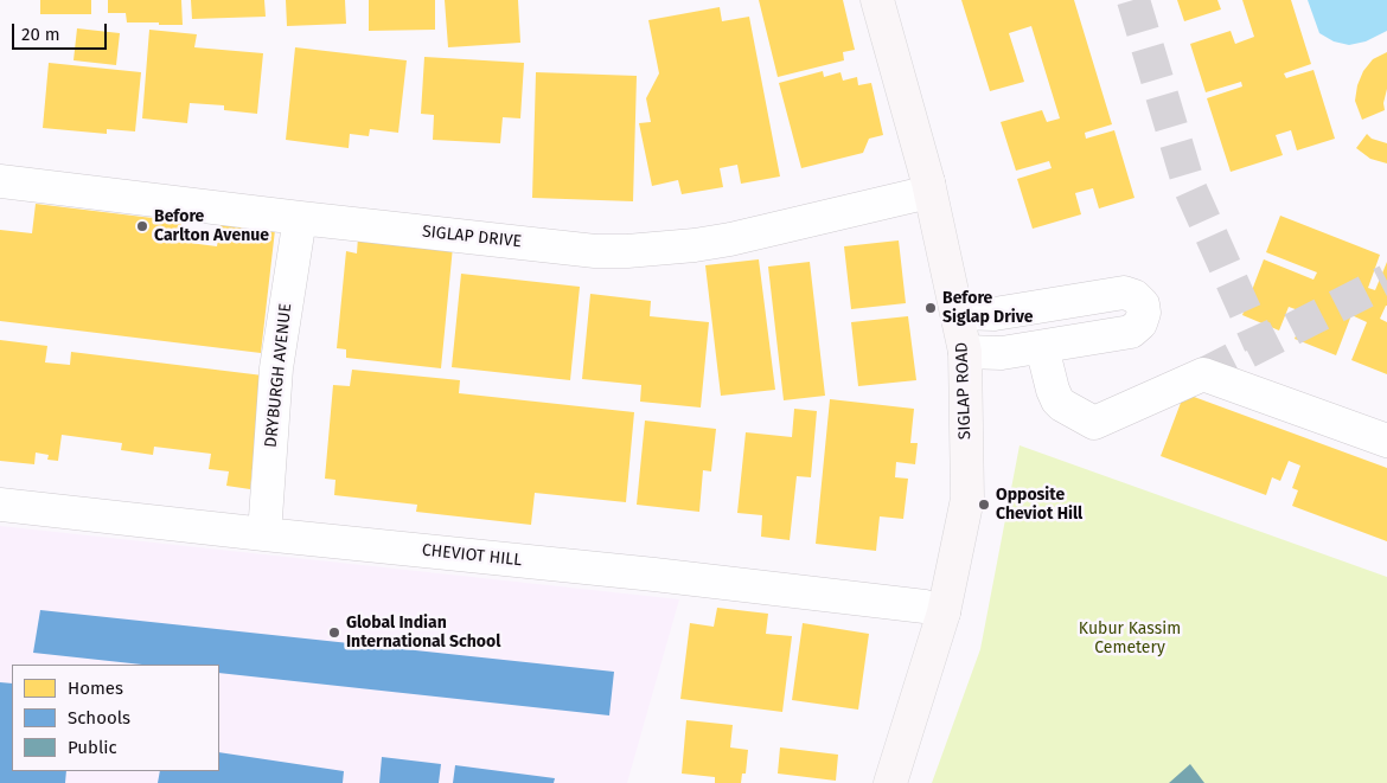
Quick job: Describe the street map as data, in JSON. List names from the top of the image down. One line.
{"streets":{"main road":["SIGLAP ROAD"],"street":["SIGLAP DRIVE","DRYBURGH AVENUE","CHEVIOT HILL"]},"crossings":[["SIGLAP DRIVE","DRYBURGH AVENUE"],["SIGLAP DRIVE","SIGLAP ROAD"],["DRYBURGH AVENUE","CHEVIOT HILL"],["SIGLAP ROAD","CHEVIOT HILL"]],"parks":["Kubur Kassim Cemetery"],"places":["Before Carlton Avenue","Before Siglap Drive","Opposite Cheviot Hill","Global Indian International School"],"legend":["Homes","Schools","Public"],"scale_bar":"20 m"}
